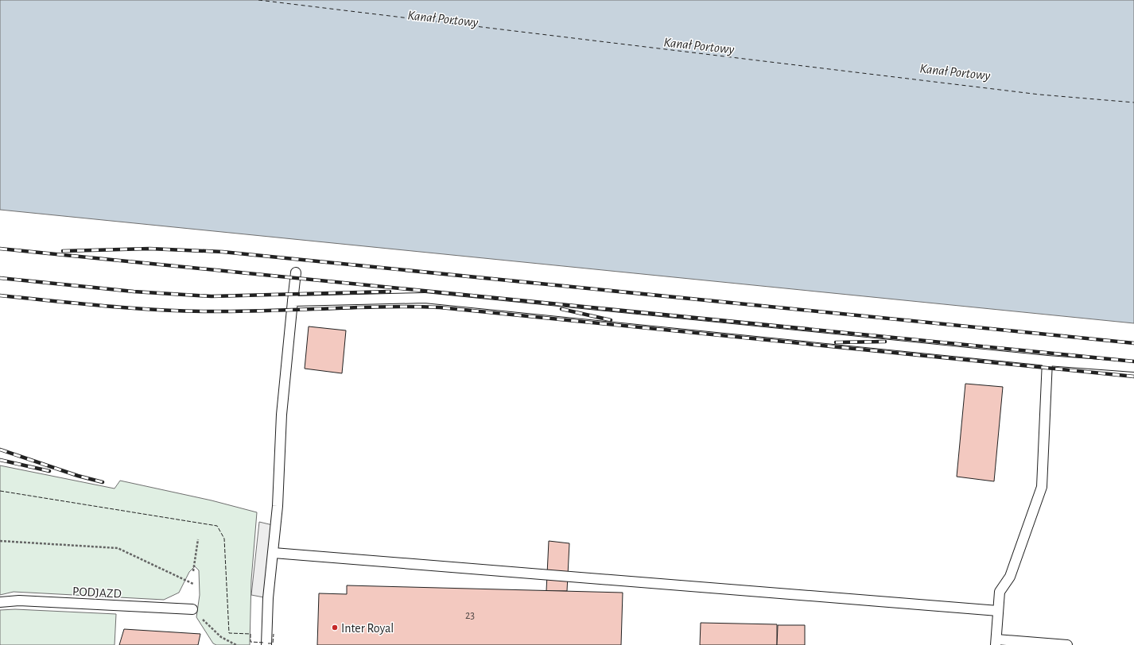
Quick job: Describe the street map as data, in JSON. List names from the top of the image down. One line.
{"streets":{"lane":["PODJAZD"]},"water":["Kanał Portowy"],"places":["Inter Royal"],"house_numbers":["23"]}
